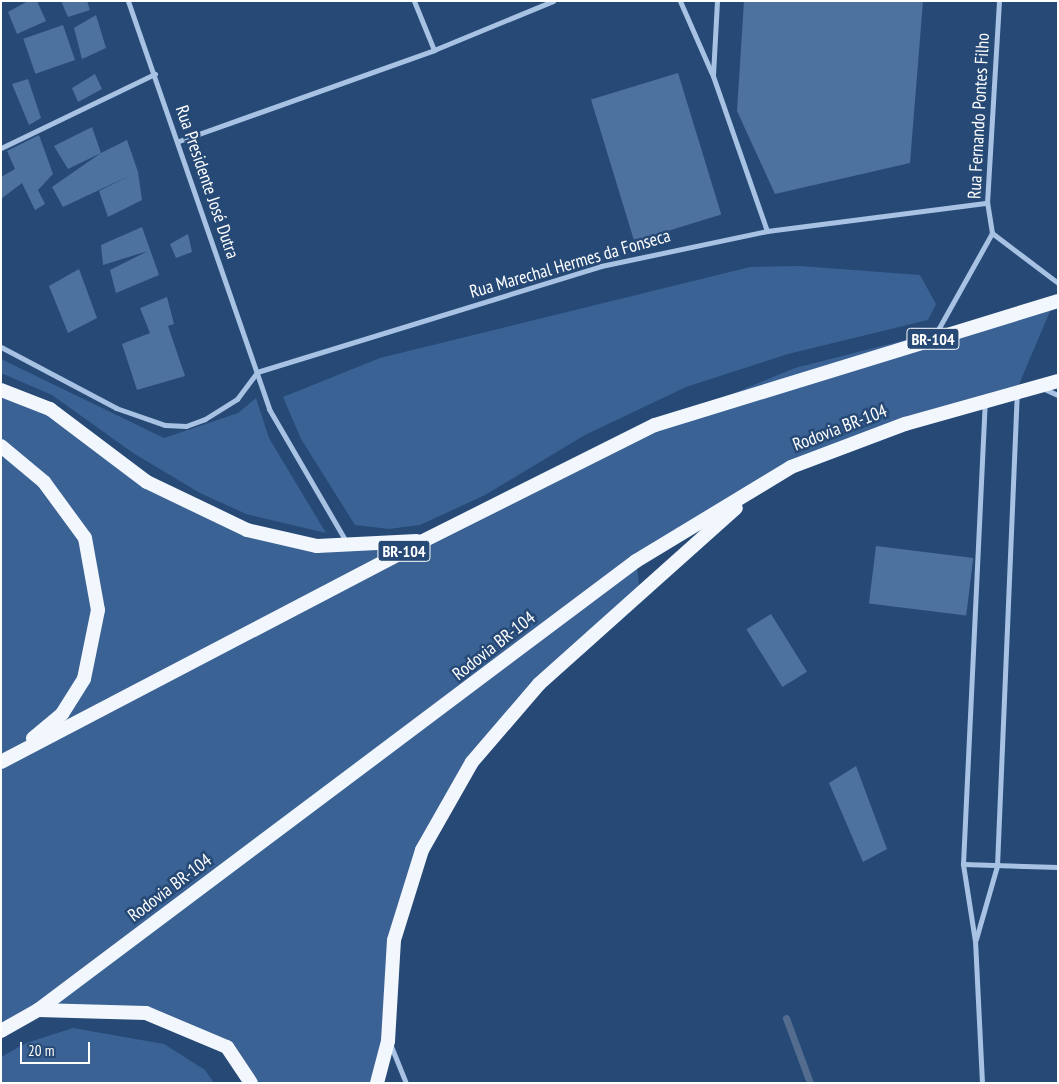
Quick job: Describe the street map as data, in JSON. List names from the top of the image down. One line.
{"streets":{"highway":["BR-104","Rodovia BR-104"],"street":["Rua Fernando Pontes Filho","Rua Presidente José Dutra","Rua Marechal Hermes da Fonseca"]},"crossings":[["Rua Fernando Pontes Filho","Rua Marechal Hermes da Fonseca"],["Rua Presidente José Dutra","Rua Marechal Hermes da Fonseca"]],"scale_bar":"20 m"}
